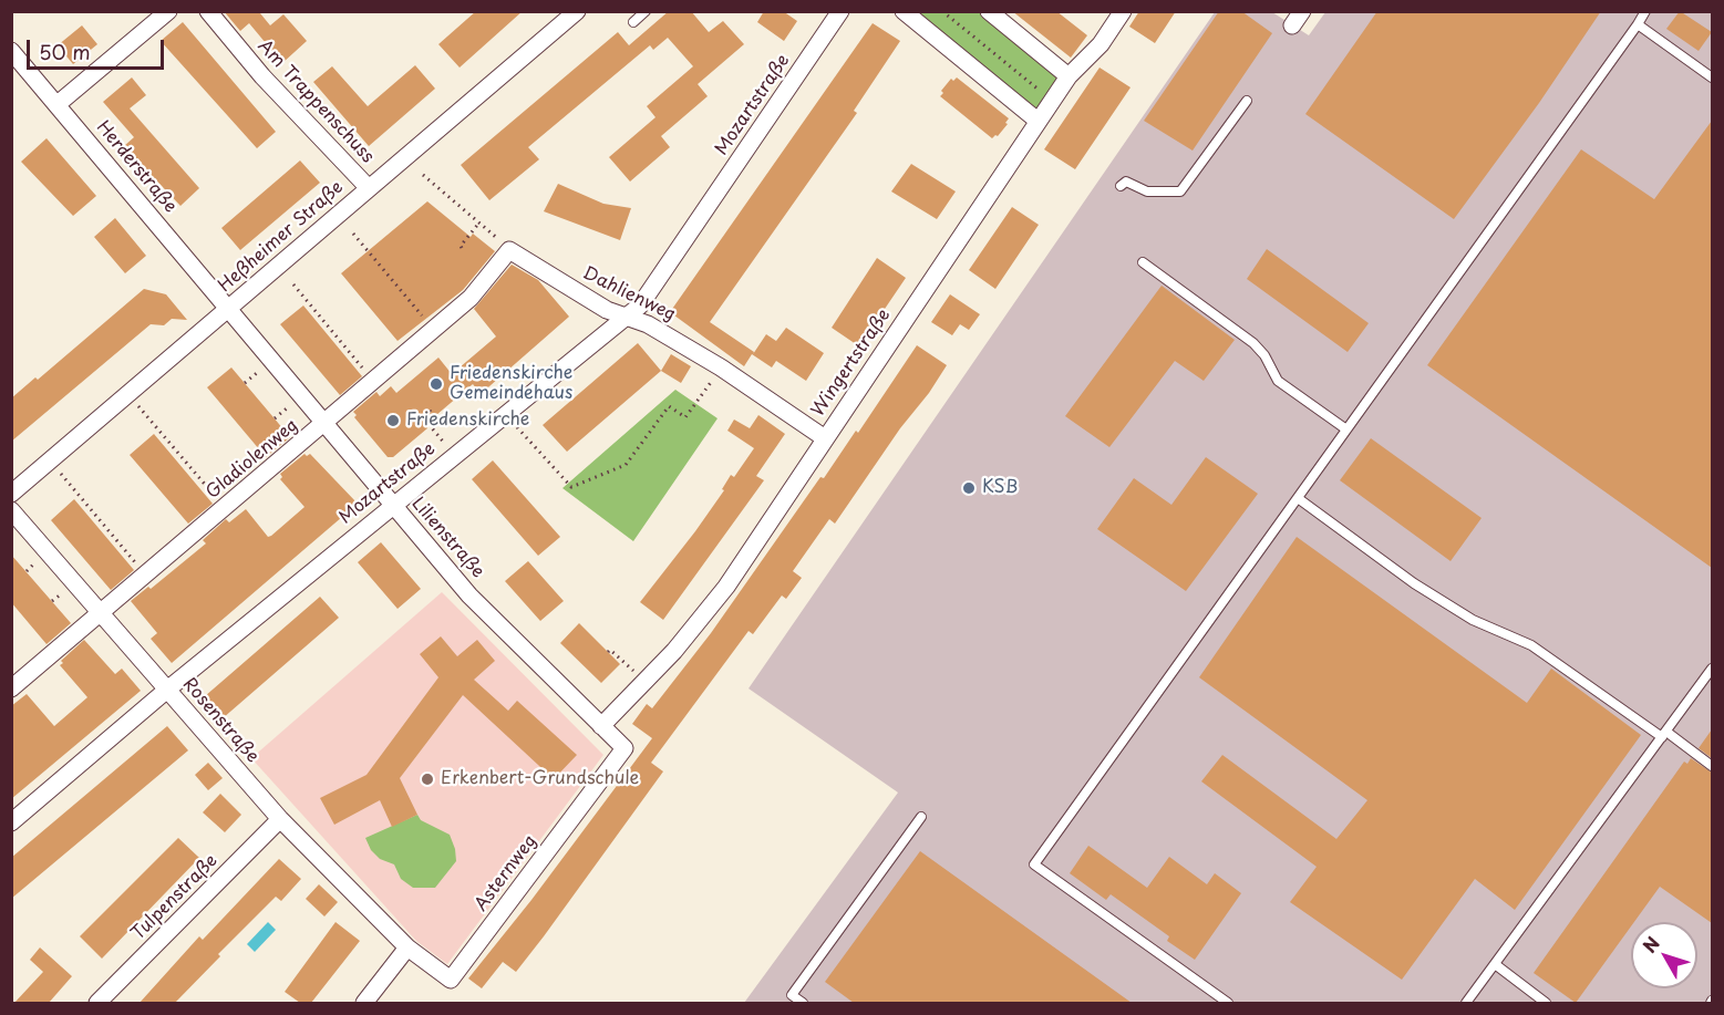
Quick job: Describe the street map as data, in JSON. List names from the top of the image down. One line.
{"streets":{"street":["Am Trappenschuss","Mozartstraße","Herderstraße","Heßheimer Straße","Dahlienweg","Wingertstraße","Gladiolenweg","Lilienstraße","Rosenstraße","Asternweg","Tulpenstraße"]},"crossings":[["Am Trappenschuss","Heßheimer Straße"],["Mozartstraße","Dahlienweg"],["Mozartstraße","Lilienstraße"],["Mozartstraße","Rosenstraße"],["Herderstraße","Heßheimer Straße"],["Herderstraße","Lilienstraße"],["Heßheimer Straße","Lilienstraße"],["Dahlienweg","Wingertstraße"],["Dahlienweg","Gladiolenweg"],["Wingertstraße","Lilienstraße"],["Gladiolenweg","Lilienstraße"],["Gladiolenweg","Rosenstraße"],["Lilienstraße","Asternweg"],["Rosenstraße","Asternweg"],["Rosenstraße","Tulpenstraße"]],"places":["Friedenskirche Gemeindehaus","Friedenskirche","KSB","Erkenbert-Grundschule"],"scale_bar":"50 m","north":"top left"}
